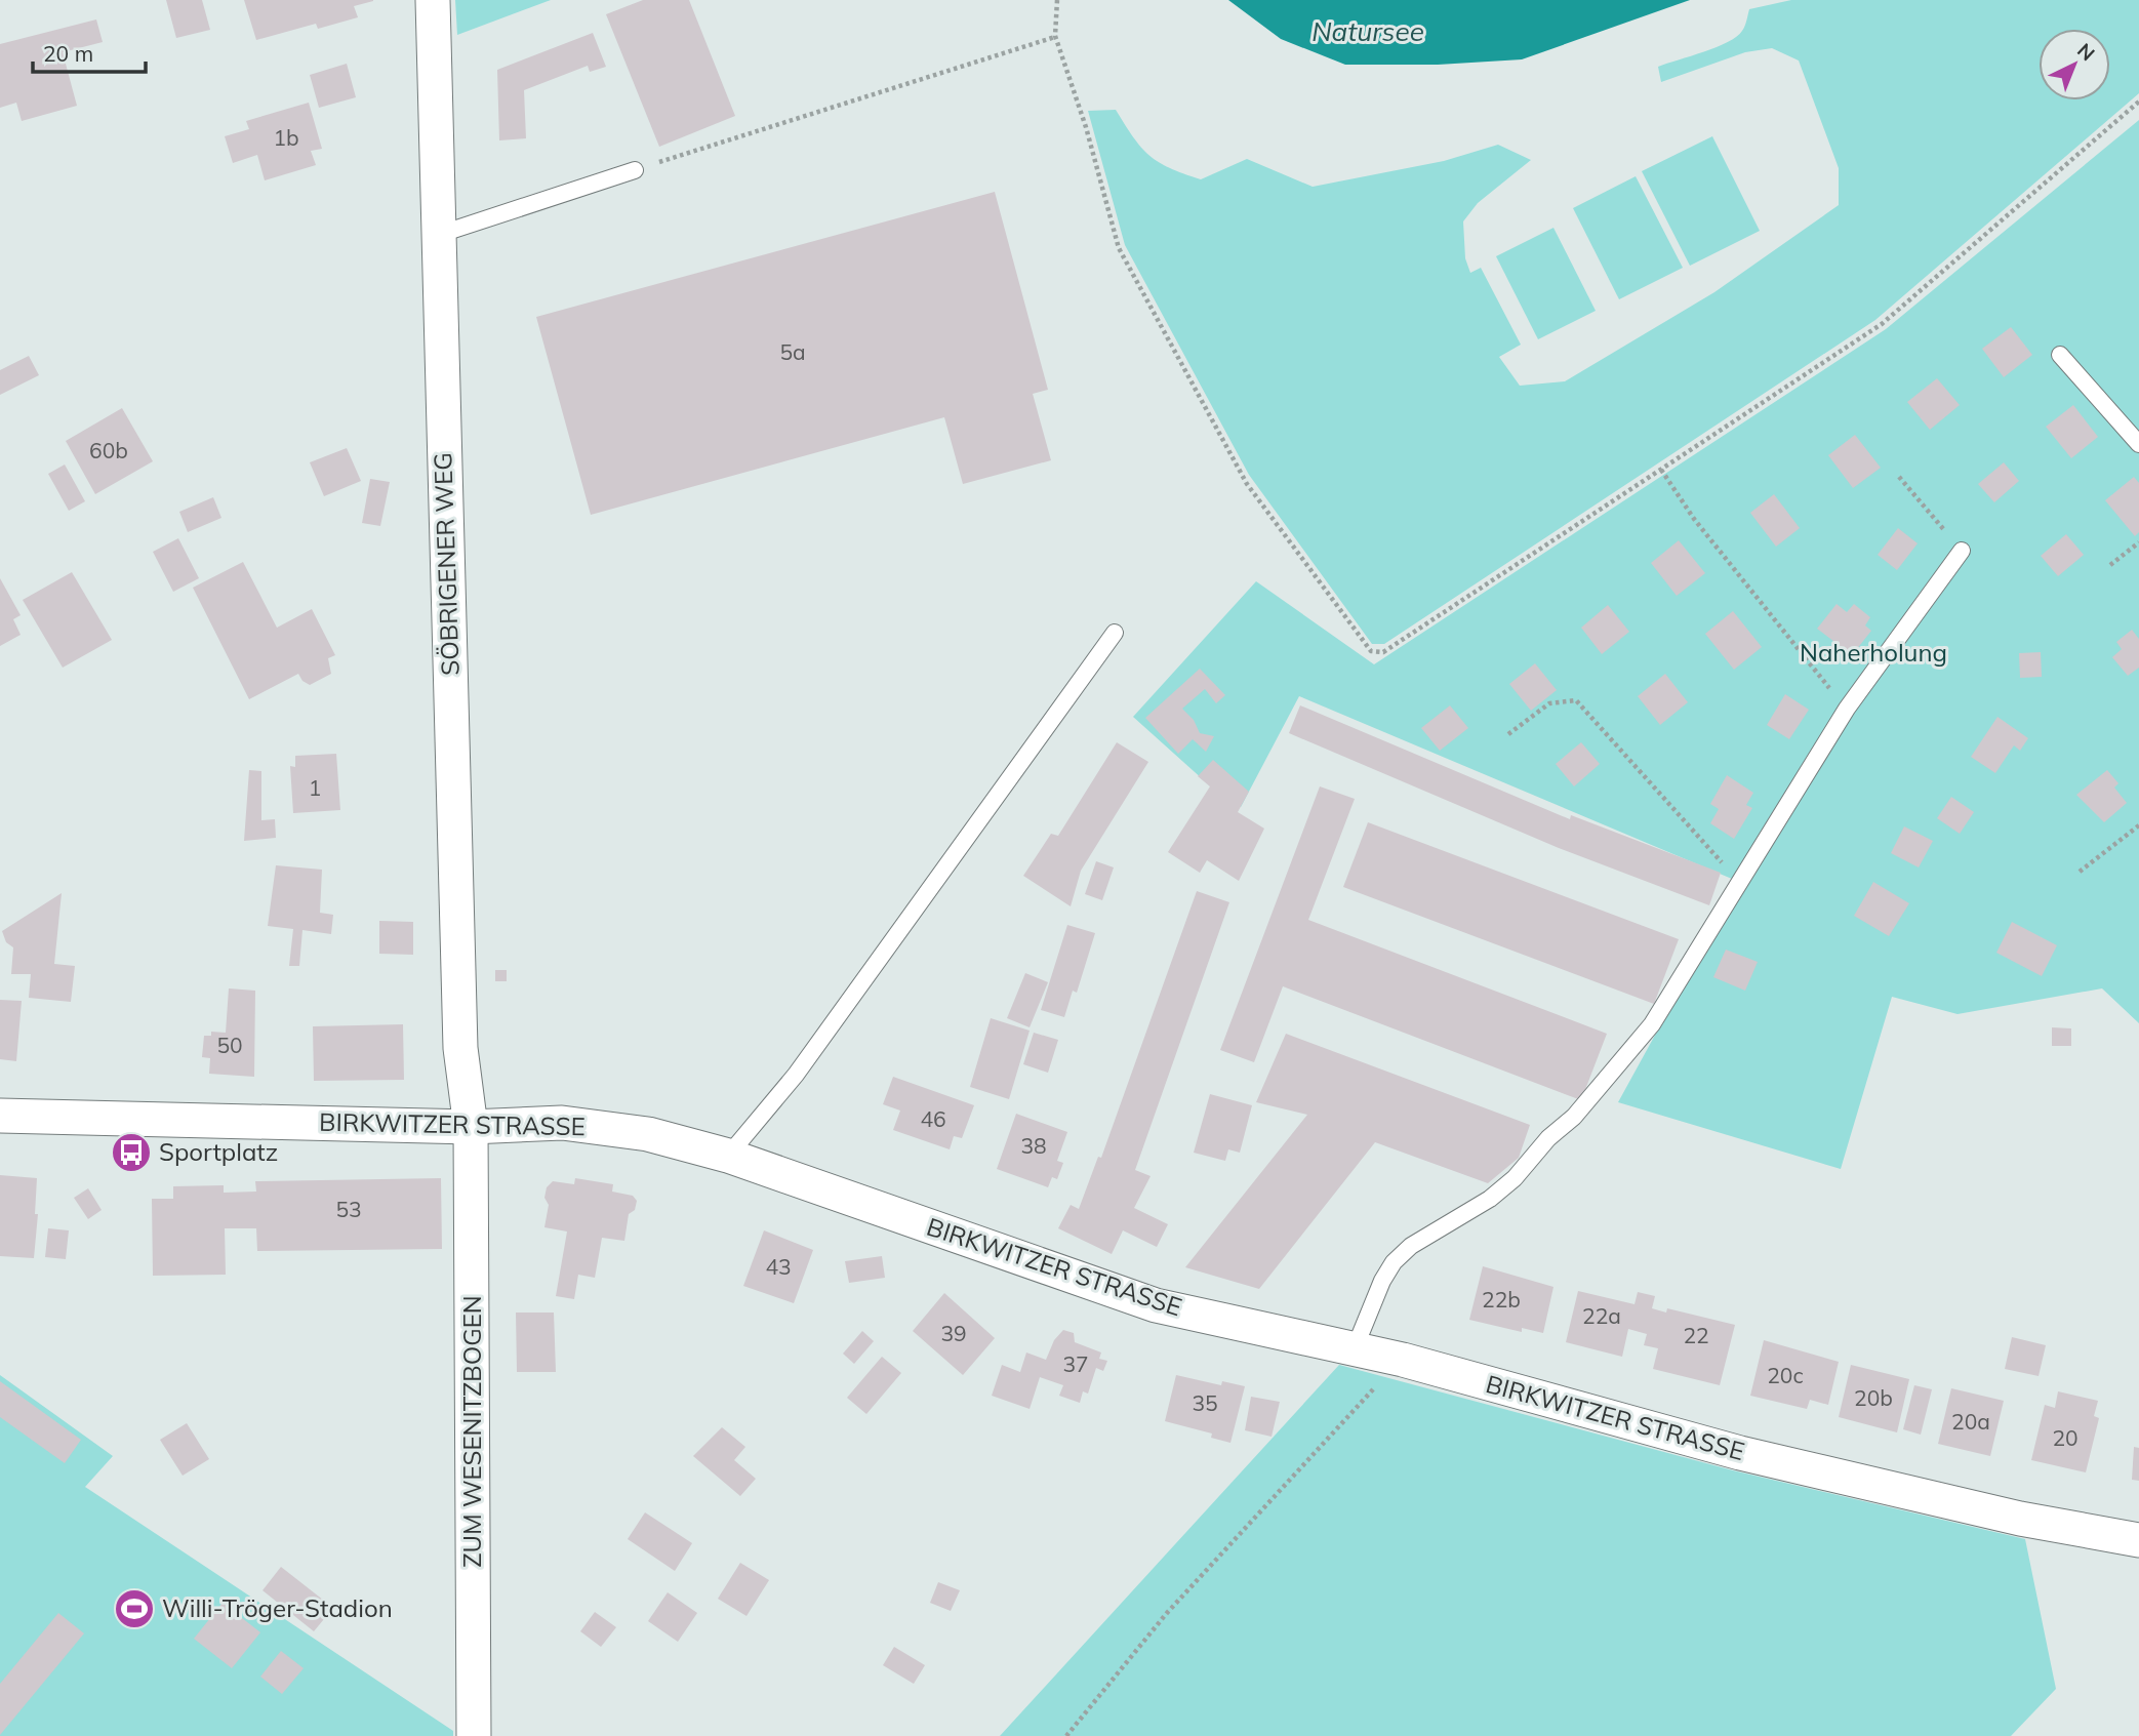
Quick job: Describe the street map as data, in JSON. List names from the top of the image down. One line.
{"streets":{"street":["SÖBRIGENER WEG","BIRKWITZER STRASSE","ZUM WESENITZBOGEN"]},"crossings":[["SÖBRIGENER WEG","BIRKWITZER STRASSE"],["SÖBRIGENER WEG","ZUM WESENITZBOGEN"],["BIRKWITZER STRASSE","ZUM WESENITZBOGEN"]],"water":["Natursee"],"parks":["Naherholung"],"places":{"bus stop":["Sportplatz"],"sports":["Willi-Tröger-Stadion"]},"house_numbers":["1b","5a","60b","1","50","46","38","53","43","22b","22a","39","22","37","20c","20b","35","20a","20"],"scale_bar":"20 m","north":"top right"}
